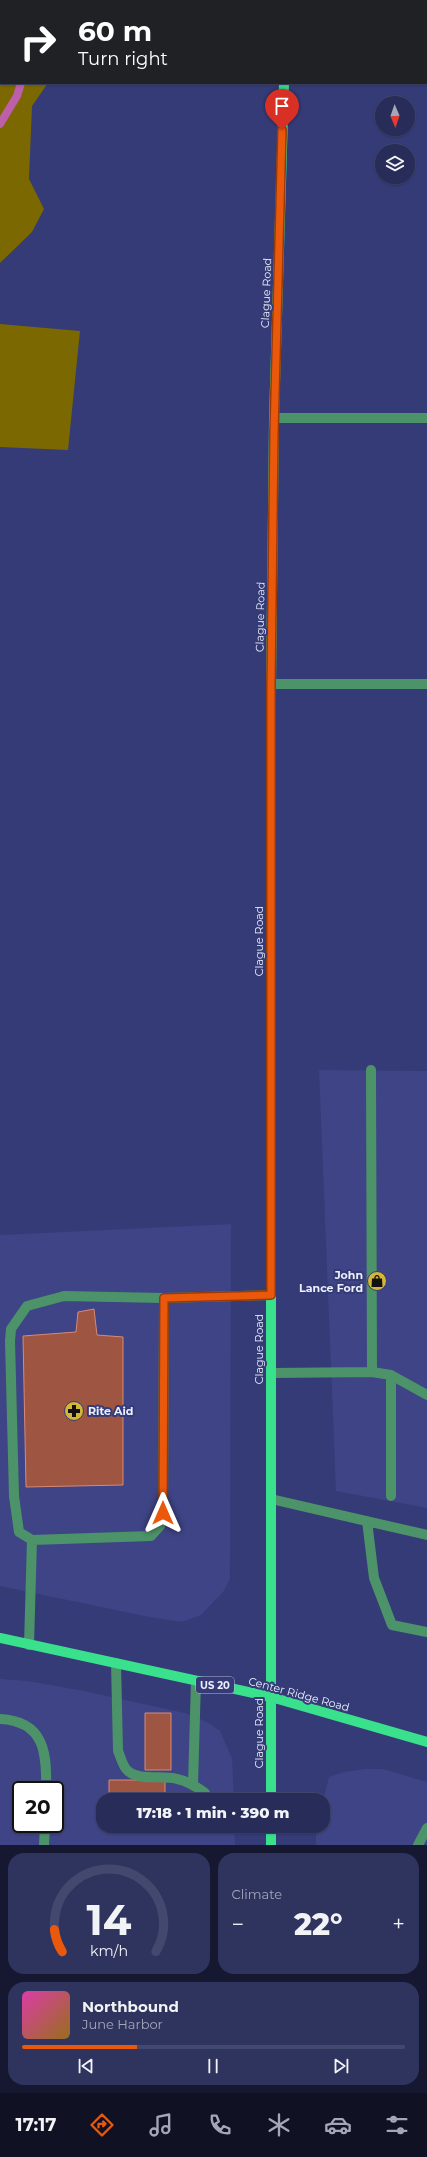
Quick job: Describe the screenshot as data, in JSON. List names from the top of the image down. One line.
{"streets":{"main road":["Clague Road","US 20","Center Ridge Road"]},"crossings":[["Clague Road","Center Ridge Road"]],"places":{"shop":["John Lance Ford"],"pharmacy":["Rite Aid"]},"north":"bottom","page":{"turn":["60 m","Turn right"],"limit":"20","trip":"17:18 · 1 min · 390 m","tile":"Climate","heat":["−","22°","+"],"song":["Northbound","June Harbor"],"tabs":"17:17","gauge":["14","km/h"]}}
